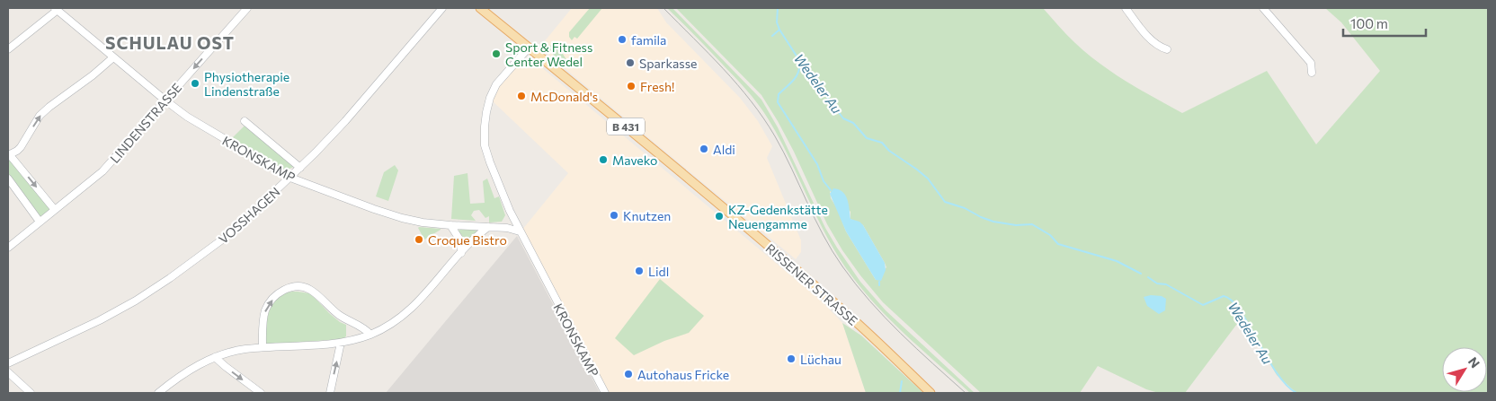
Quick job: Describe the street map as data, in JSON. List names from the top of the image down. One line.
{"streets":{"main road":["B 431","RISSENER STRASSE"],"street":["LINDENSTRASSE","KRONSKAMP","VOSSHAGEN"]},"crossings":[["LINDENSTRASSE","KRONSKAMP"],["KRONSKAMP","VOSSHAGEN"]],"one_way":["LINDENSTRASSE"],"districts":["SCHULAU OST"],"water":["Wedeler Au"],"places":["famila","Sport & Fitness Center Wedel","Sparkasse","Physiotherapie Lindenstraße","Fresh!","McDonald's","Aldi","Maveko","Knutzen","KZ-Gedenkstätte Neuengamme","Croque Bistro","Lidl","Lüchau","Autohaus Fricke"],"scale_bar":"100 m","north":"top right"}
